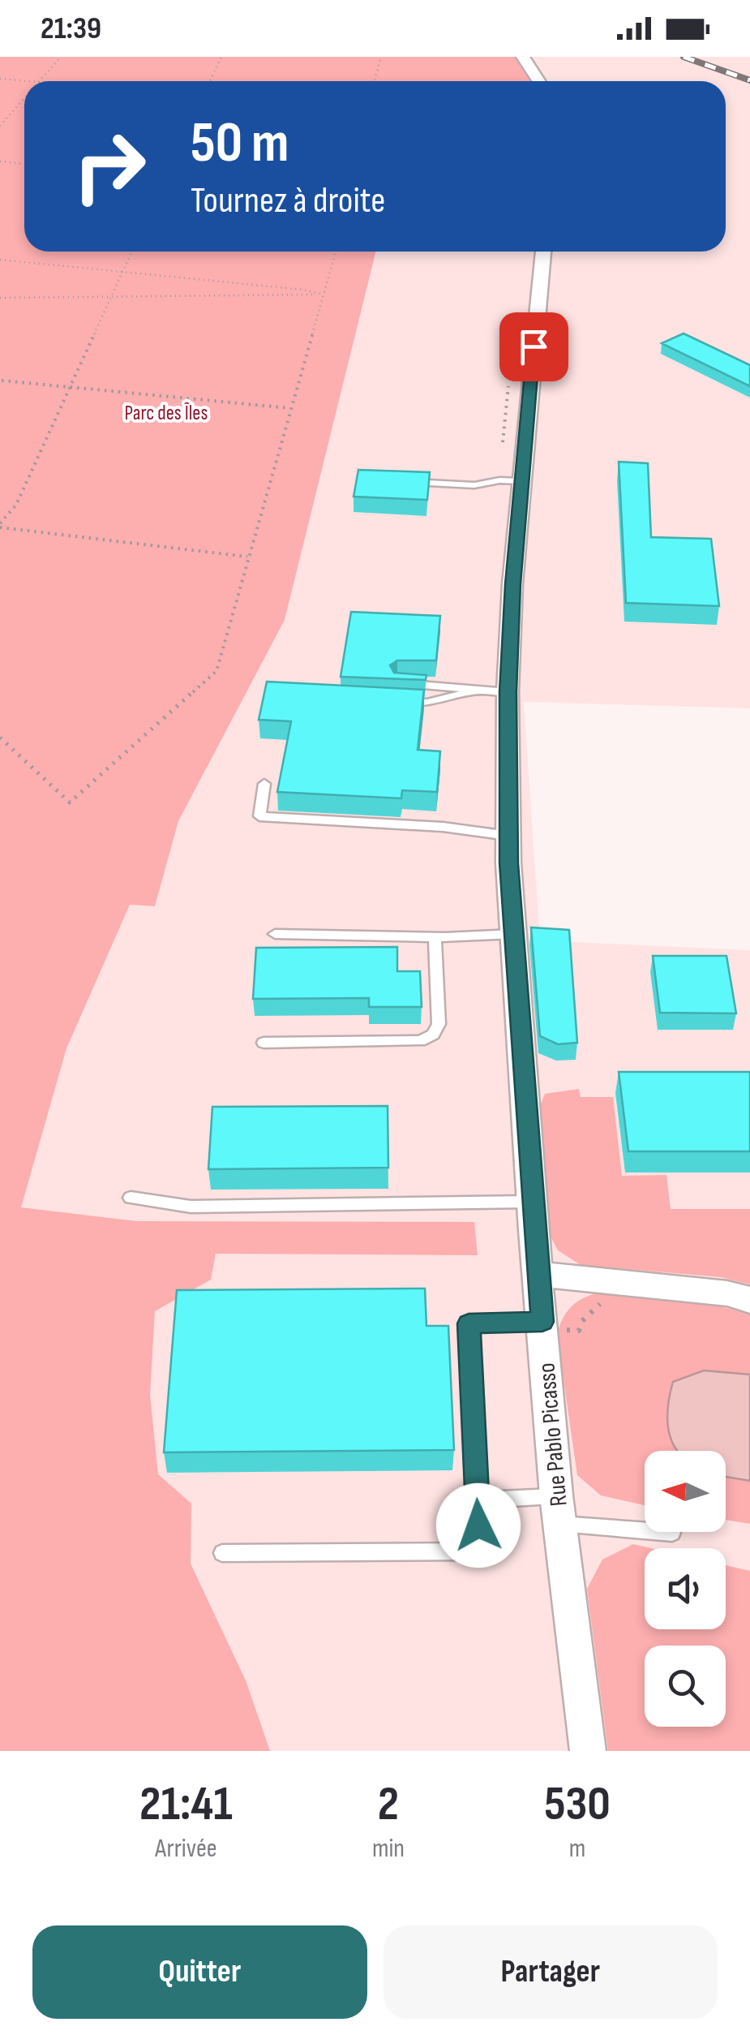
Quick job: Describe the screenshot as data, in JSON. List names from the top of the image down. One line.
{"streets":{"street":["Rue Pablo Picasso"]},"parks":["Parc des Îles"],"north":"left","page":{"status":"21:39","turn":["50 m","Tournez à droite"],"eta":["21:41","Arrivée","2","min","530","m"],"buttons":["Quitter","Partager"]}}
